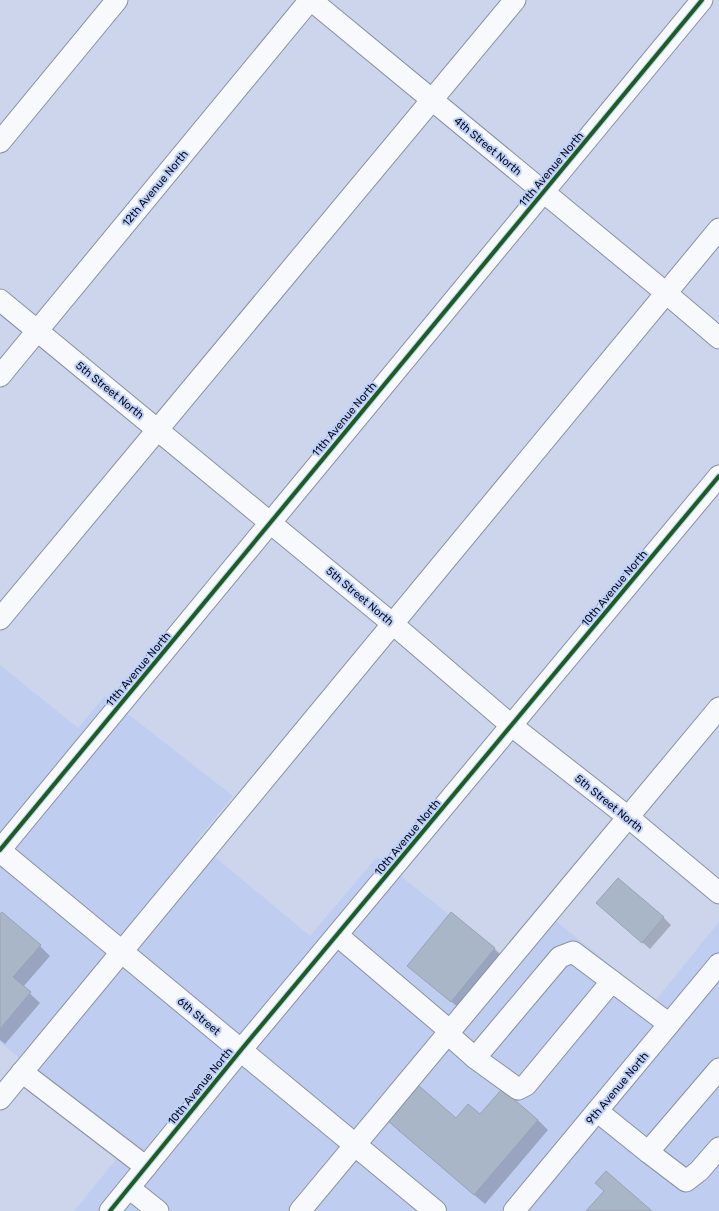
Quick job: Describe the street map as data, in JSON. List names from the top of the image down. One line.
{"streets":{"main road":["6th Street"],"street":["4th Street North","11th Avenue North","12th Avenue North","5th Street North","10th Avenue North","9th Avenue North"]},"crossings":[["4th Street North","11th Avenue North"],["4th Street North","12th Avenue North"],["11th Avenue North","5th Street North"],["11th Avenue North","6th Street"],["12th Avenue North","5th Street North"],["5th Street North","10th Avenue North"],["10th Avenue North","6th Street"]]}
